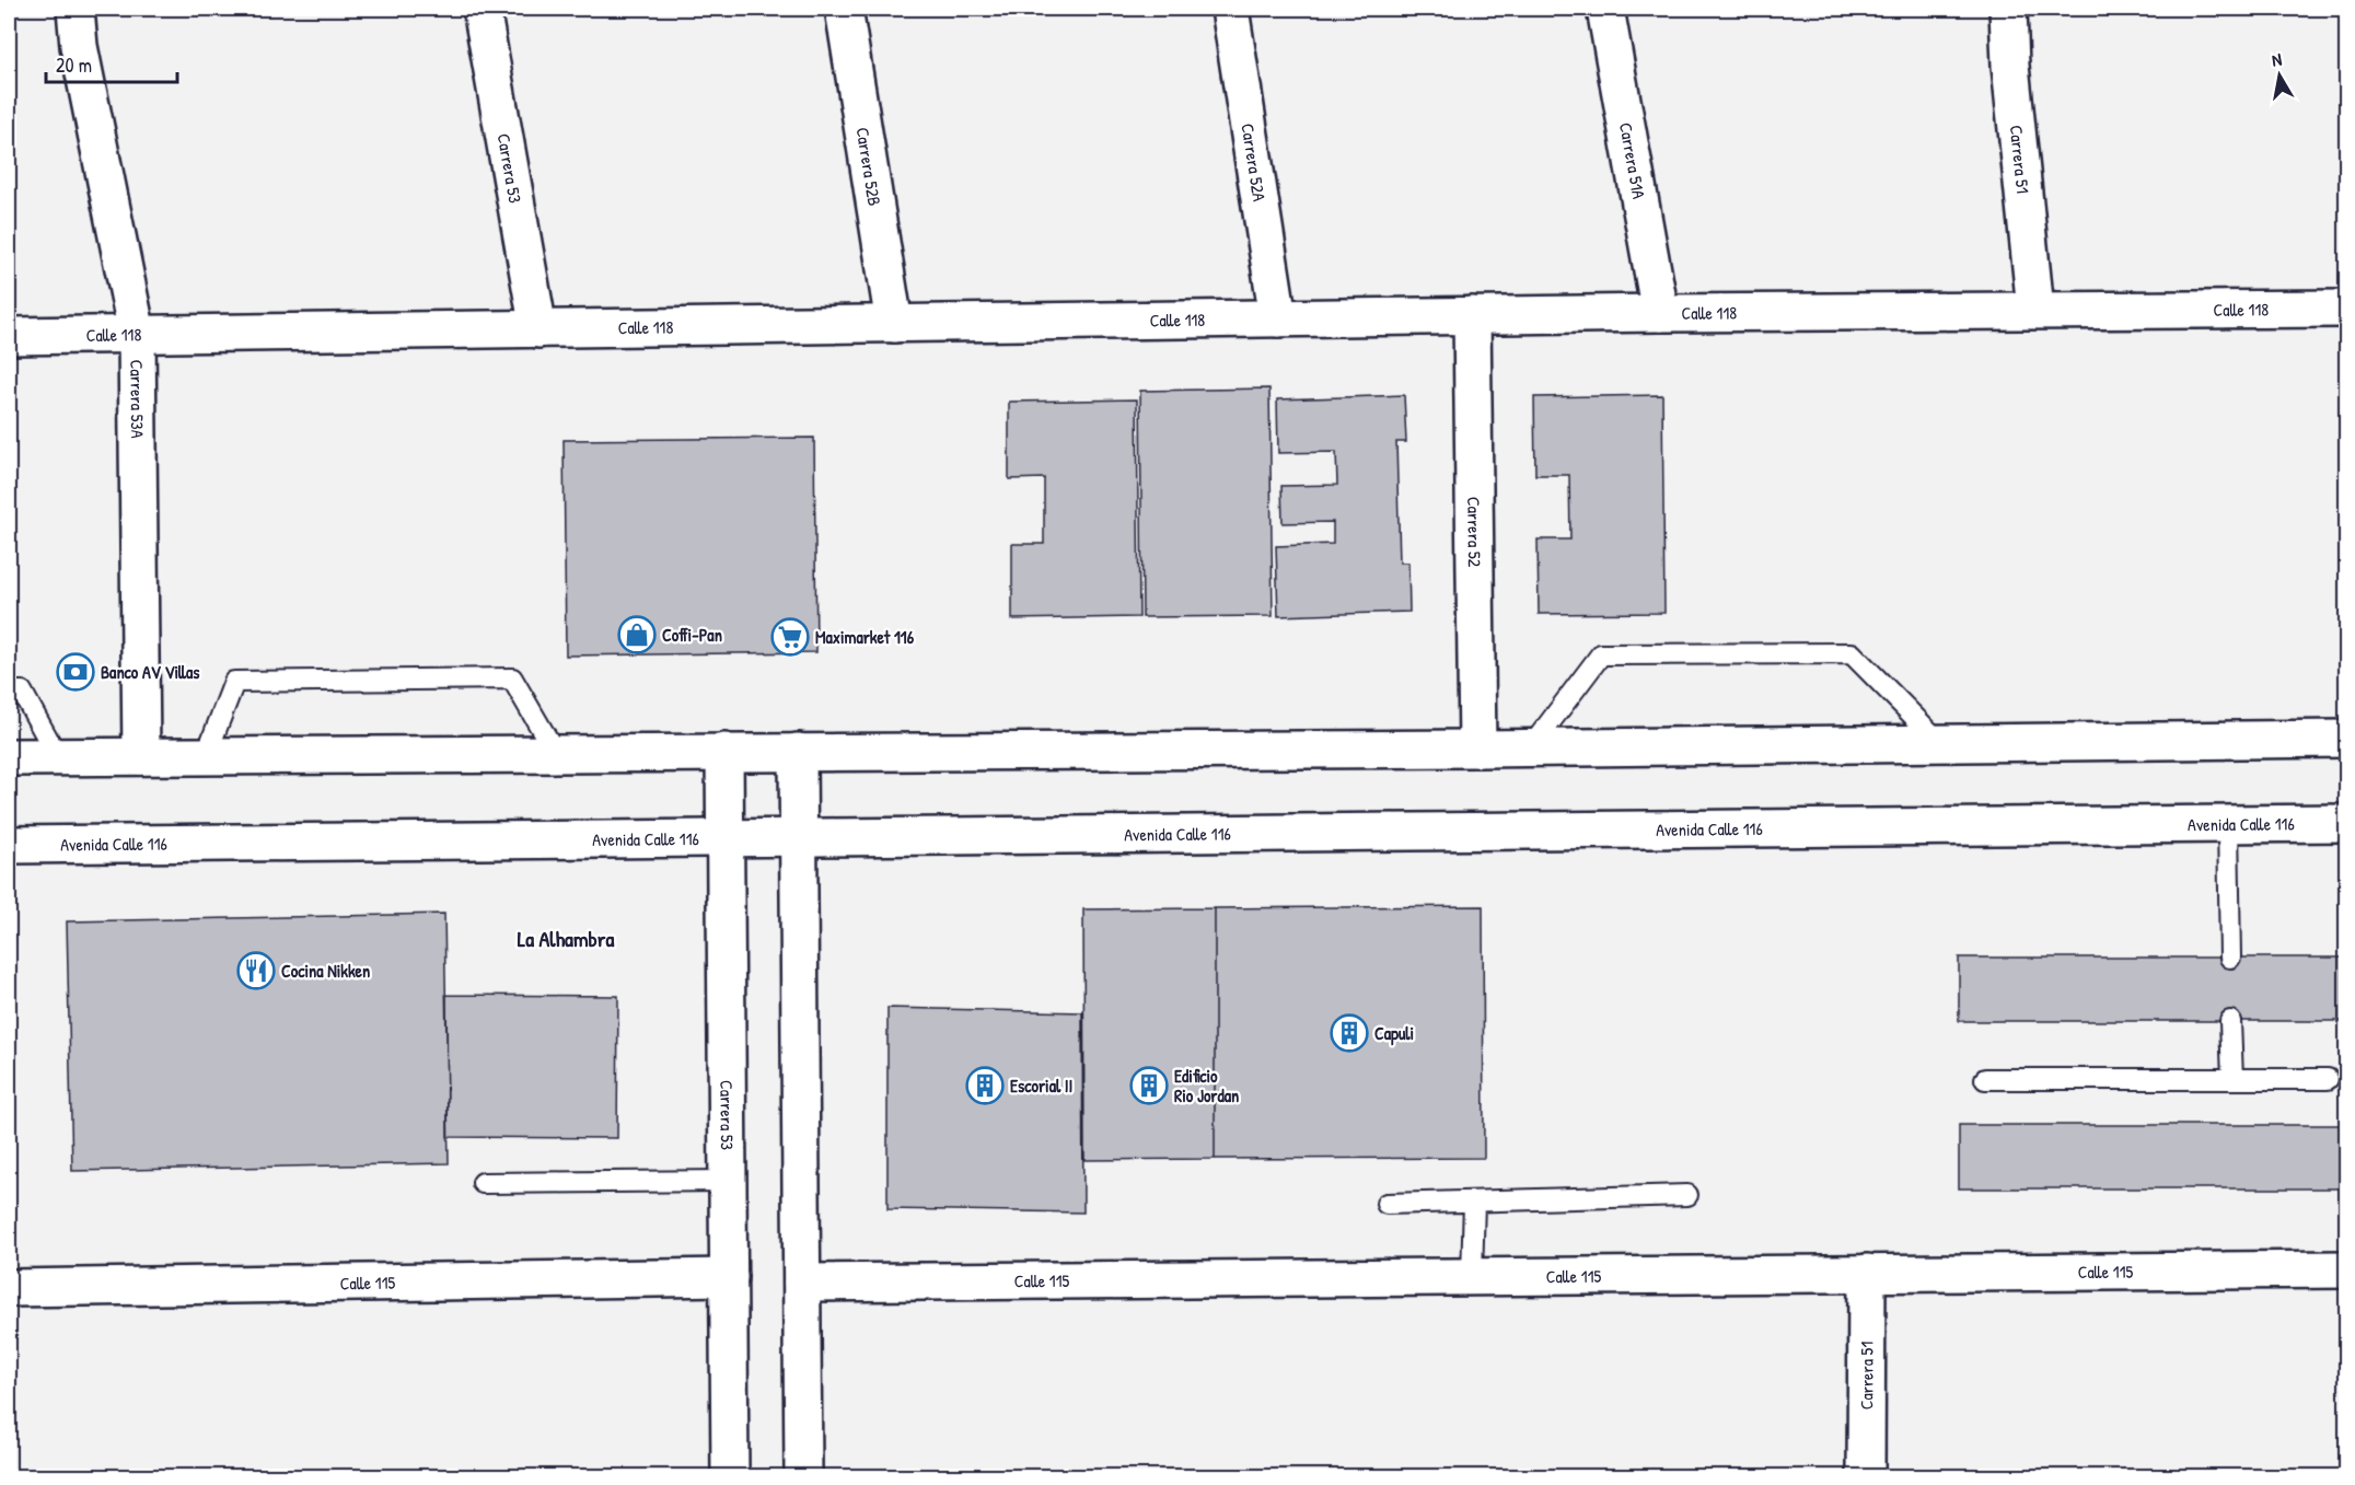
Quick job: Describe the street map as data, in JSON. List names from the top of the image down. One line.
{"streets":{"street":["Carrera 51","Carrera 51A","Carrera 52A","Carrera 52B","Carrera 53","Calle 118","Carrera 53A","Carrera 52","Avenida Calle 116","Calle 115"]},"crossings":[["Carrera 51","Calle 118"],["Carrera 51","Calle 115"],["Carrera 51A","Calle 118"],["Carrera 52A","Calle 118"],["Carrera 52B","Calle 118"],["Carrera 53","Calle 118"],["Carrera 53","Avenida Calle 116"],["Carrera 53","Calle 115"],["Calle 118","Carrera 53A"],["Calle 118","Carrera 52"]],"districts":["La Alhambra"],"places":{"shop":["Coffi-Pan"],"supermarket":["Maximarket 116"],"bank":["Banco AV Villas"],"restaurant":["Cocina Nikken"],"building":["Capuli","Escorial II","Edificio Rio Jordan"]},"scale_bar":"20 m","north":"top"}
